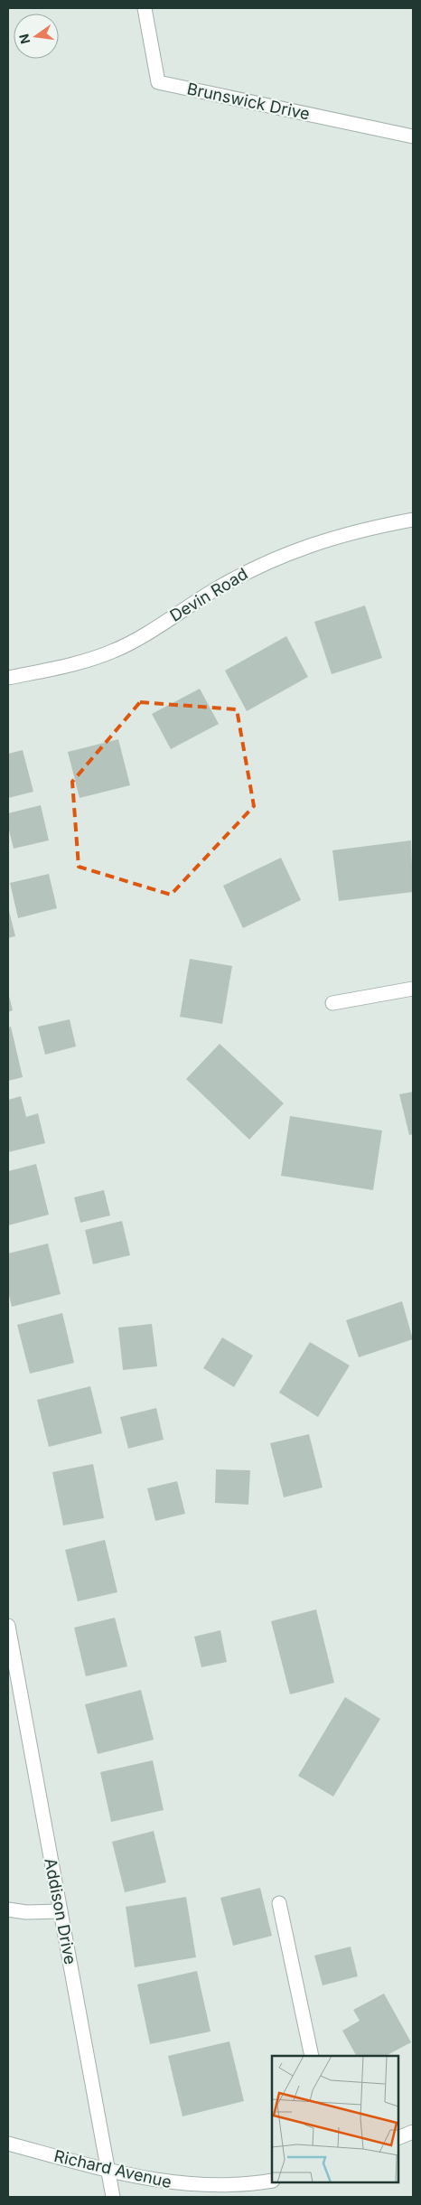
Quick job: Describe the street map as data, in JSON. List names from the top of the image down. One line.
{"streets":{"street":["Brunswick Drive","Devin Road","Addison Drive","Richard Avenue"]},"crossings":[["Addison Drive","Richard Avenue"]],"north":"left"}
